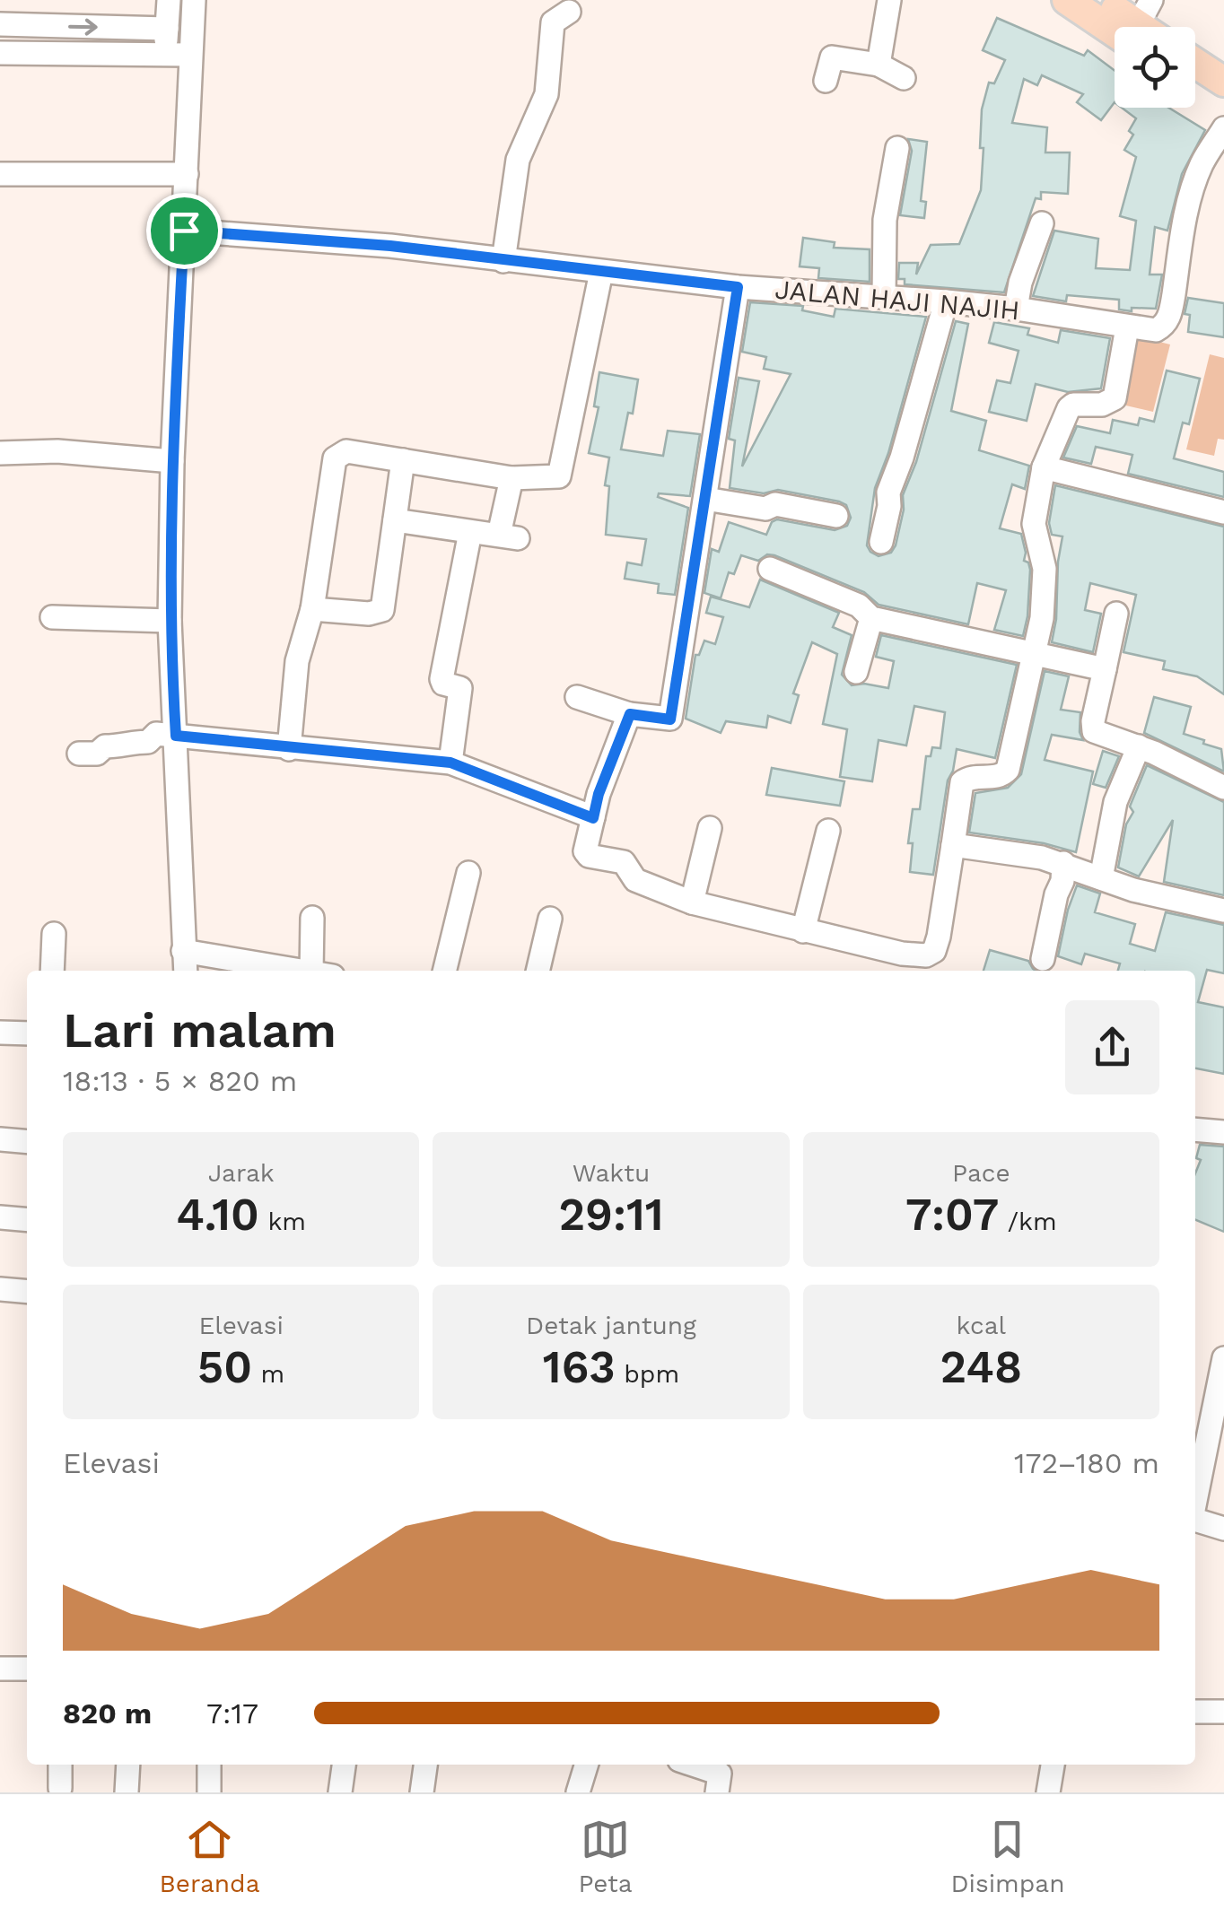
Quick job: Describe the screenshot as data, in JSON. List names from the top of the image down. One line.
{"streets":{"street":["JALAN HAJI NAJIH"]},"page":{"heading":["Lari malam","18:13 · 5 × 820 m"],"stats":[["Jarak","4.10 km"],["Waktu","29:11"],["Pace","7:07 /km"],["Elevasi","50 m"],["Detak jantung","163 bpm"],["kcal","248"]],"chart":["Elevasi","172–180 m"],"list":[{"name":"820 m","note":"7:17"}],"tabs":["Beranda","Peta","Disimpan"]}}
